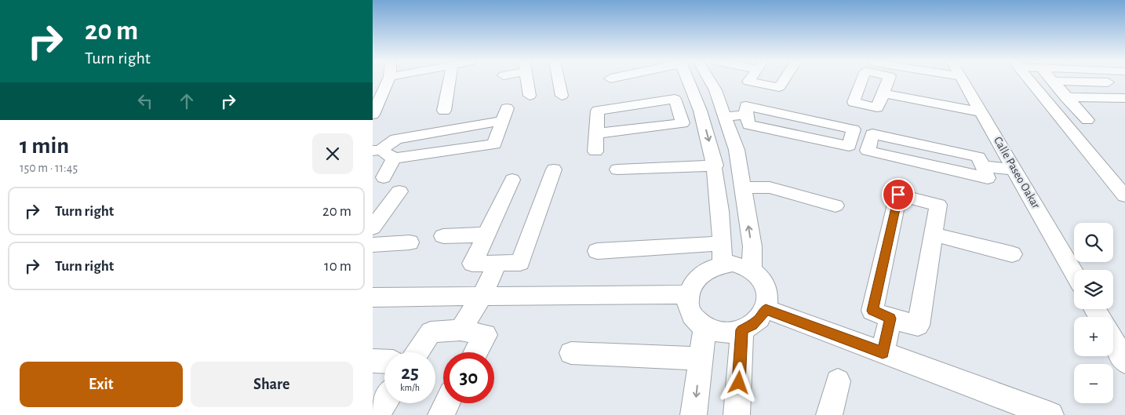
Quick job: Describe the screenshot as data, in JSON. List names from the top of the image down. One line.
{"streets":{"street":["Calle Paseo Oakar"]},"page":{"turn":["20 m","Turn right"],"heading":["1 min","150 m · 11:45"],"list":[{"name":"Turn right","value":"20 m"},{"name":"Turn right","value":"10 m"}],"map_buttons":["+","−"],"speed":"25 km/h","limit":"30","buttons":["Exit","Share"]}}
